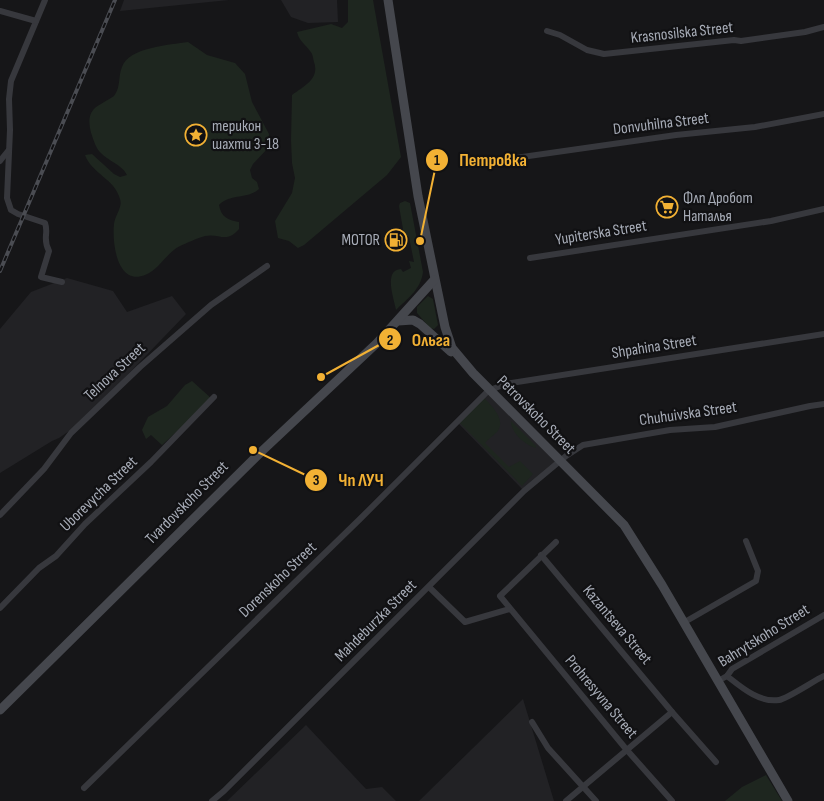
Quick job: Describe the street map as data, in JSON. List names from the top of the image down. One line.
{"streets":{"main road":["Petrovskoho Street","Tvardovskoho Street"],"street":["Krasnosilska Street","Donvuhilna Street","Yupiterska Street","Shpahina Street","Telnova Street","Chuhuivska Street","Uborevycha Street","Dorenskoho Street","Mahdeburzka Street","Kazantseva Street","Bahrytskoho Street","Prohresyvna Street"]},"crossings":[["Shpahina Street","Petrovskoho Street"],["Shpahina Street","Dorenskoho Street"],["Chuhuivska Street","Petrovskoho Street"],["Chuhuivska Street","Mahdeburzka Street"],["Petrovskoho Street","Tvardovskoho Street"],["Petrovskoho Street","Dorenskoho Street"],["Petrovskoho Street","Mahdeburzka Street"],["Petrovskoho Street","Bahrytskoho Street"],["Kazantseva Street","Prohresyvna Street"]],"places":{"place":["терикон шахти 3-18"],"supermarket":["Флп Дробот Наталья"],"fuel station":["MOTOR"],"other":["Петровка","Ольга","Чп ЛУЧ"]}}
